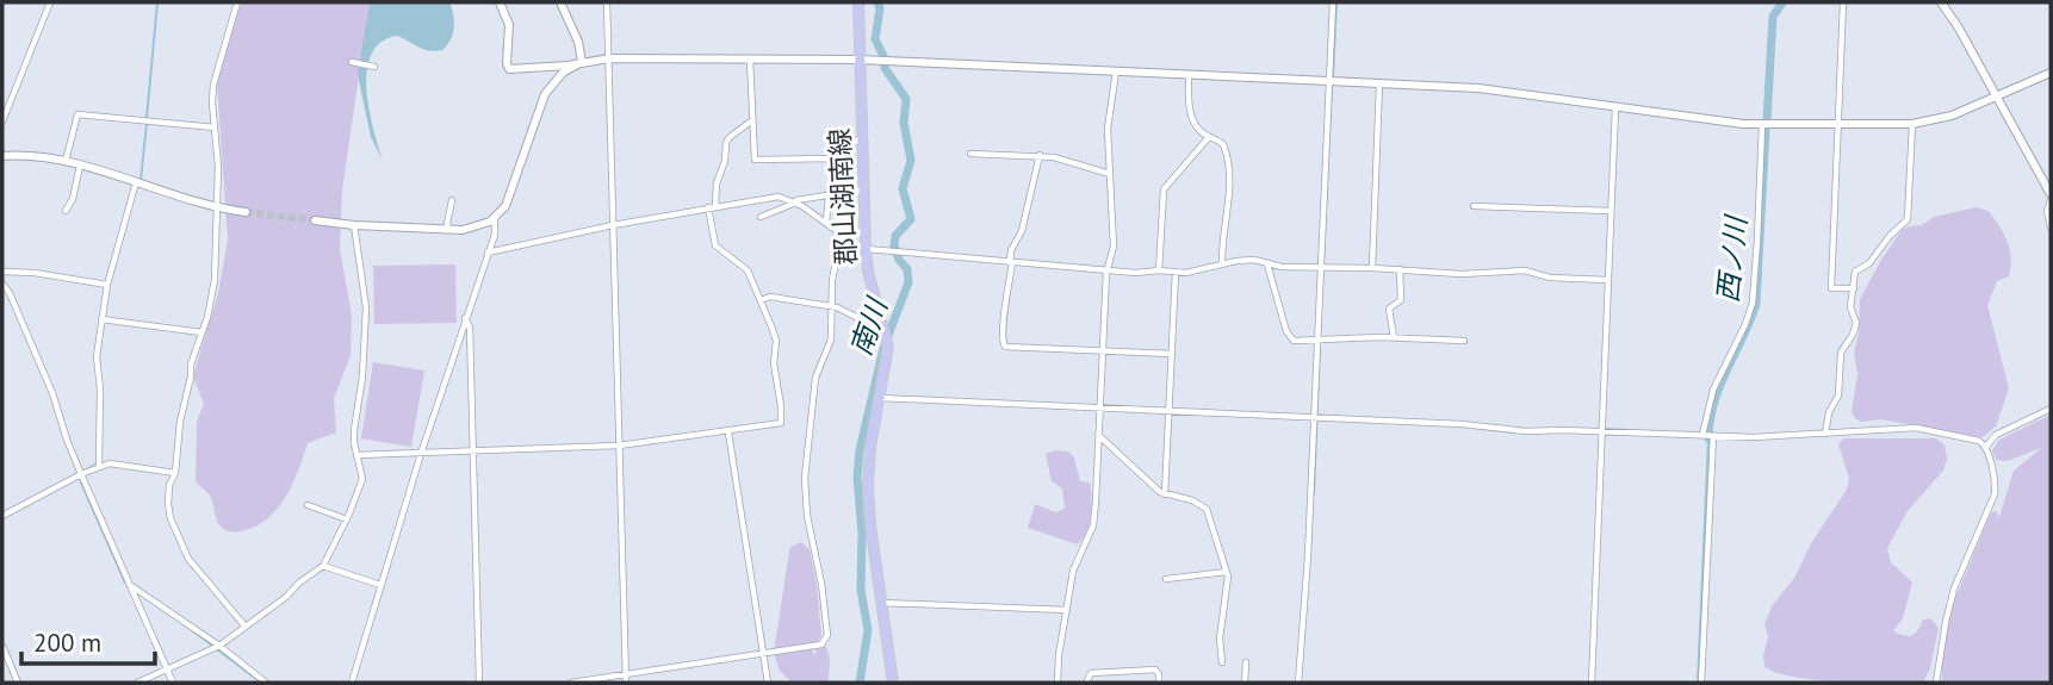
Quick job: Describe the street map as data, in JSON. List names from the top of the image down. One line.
{"streets":{"main road":["郡山湖南線"]},"water":["西ノ川","南川"],"scale_bar":"200 m"}
